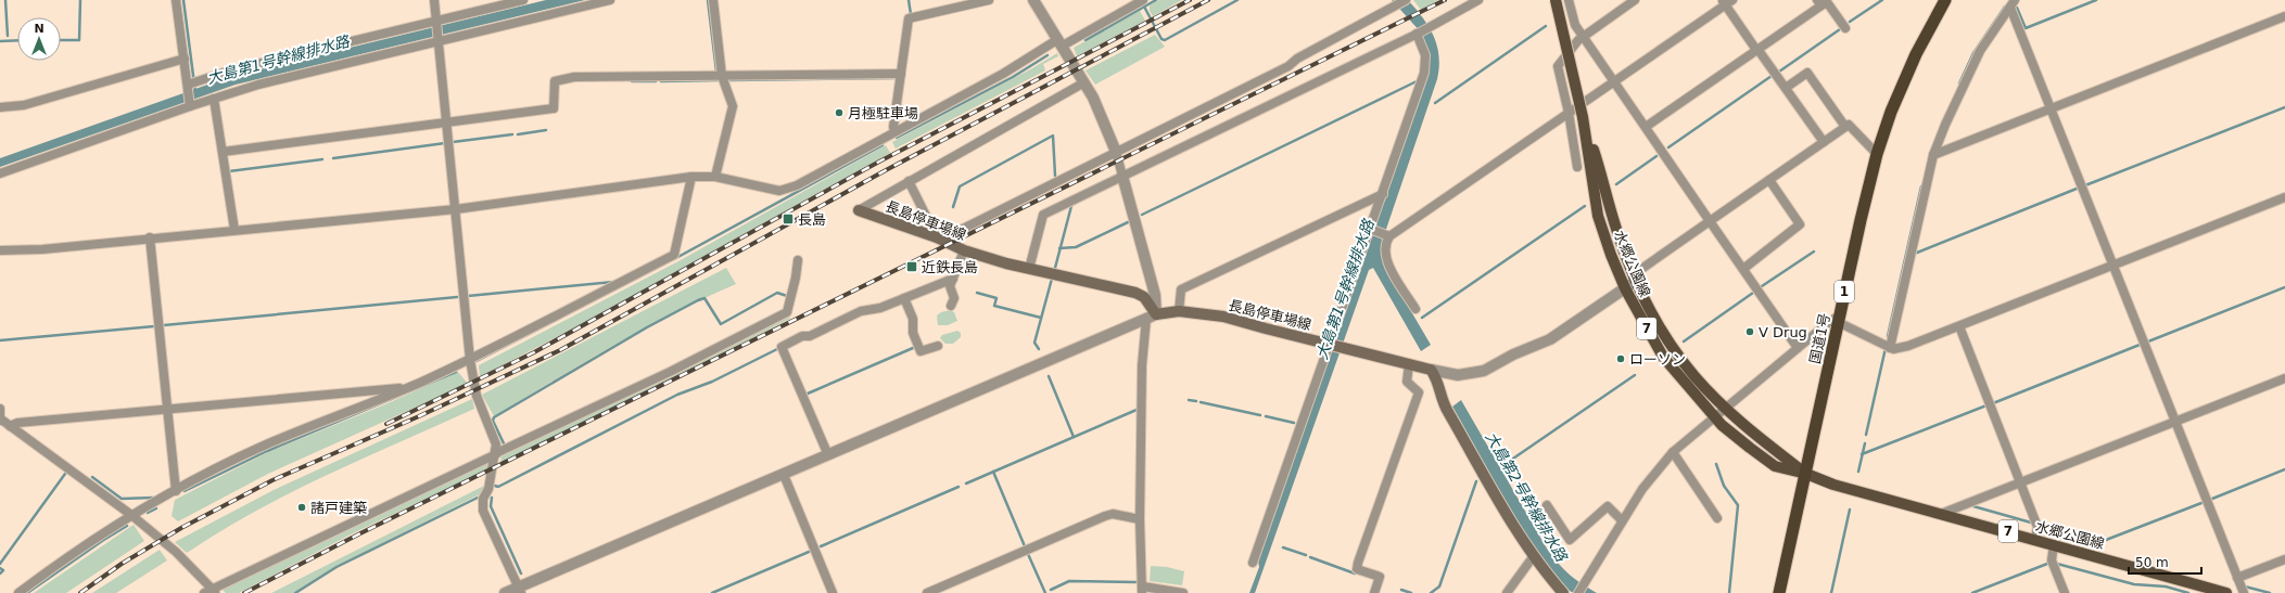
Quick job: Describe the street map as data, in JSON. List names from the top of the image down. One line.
{"streets":{"highway":["1","国道1号"],"main road":["長島停車場線","水郷公園線","7"]},"crossings":[["水郷公園線","国道1号"]],"water":["大島第1号幹線排水路","大島第2号幹線排水路"],"places":{"other":["月極駐車場","V Drug","ローソン","諸戸建築"],"transit":["長島","近鉄長島"]},"scale_bar":"50 m","north":"top"}
